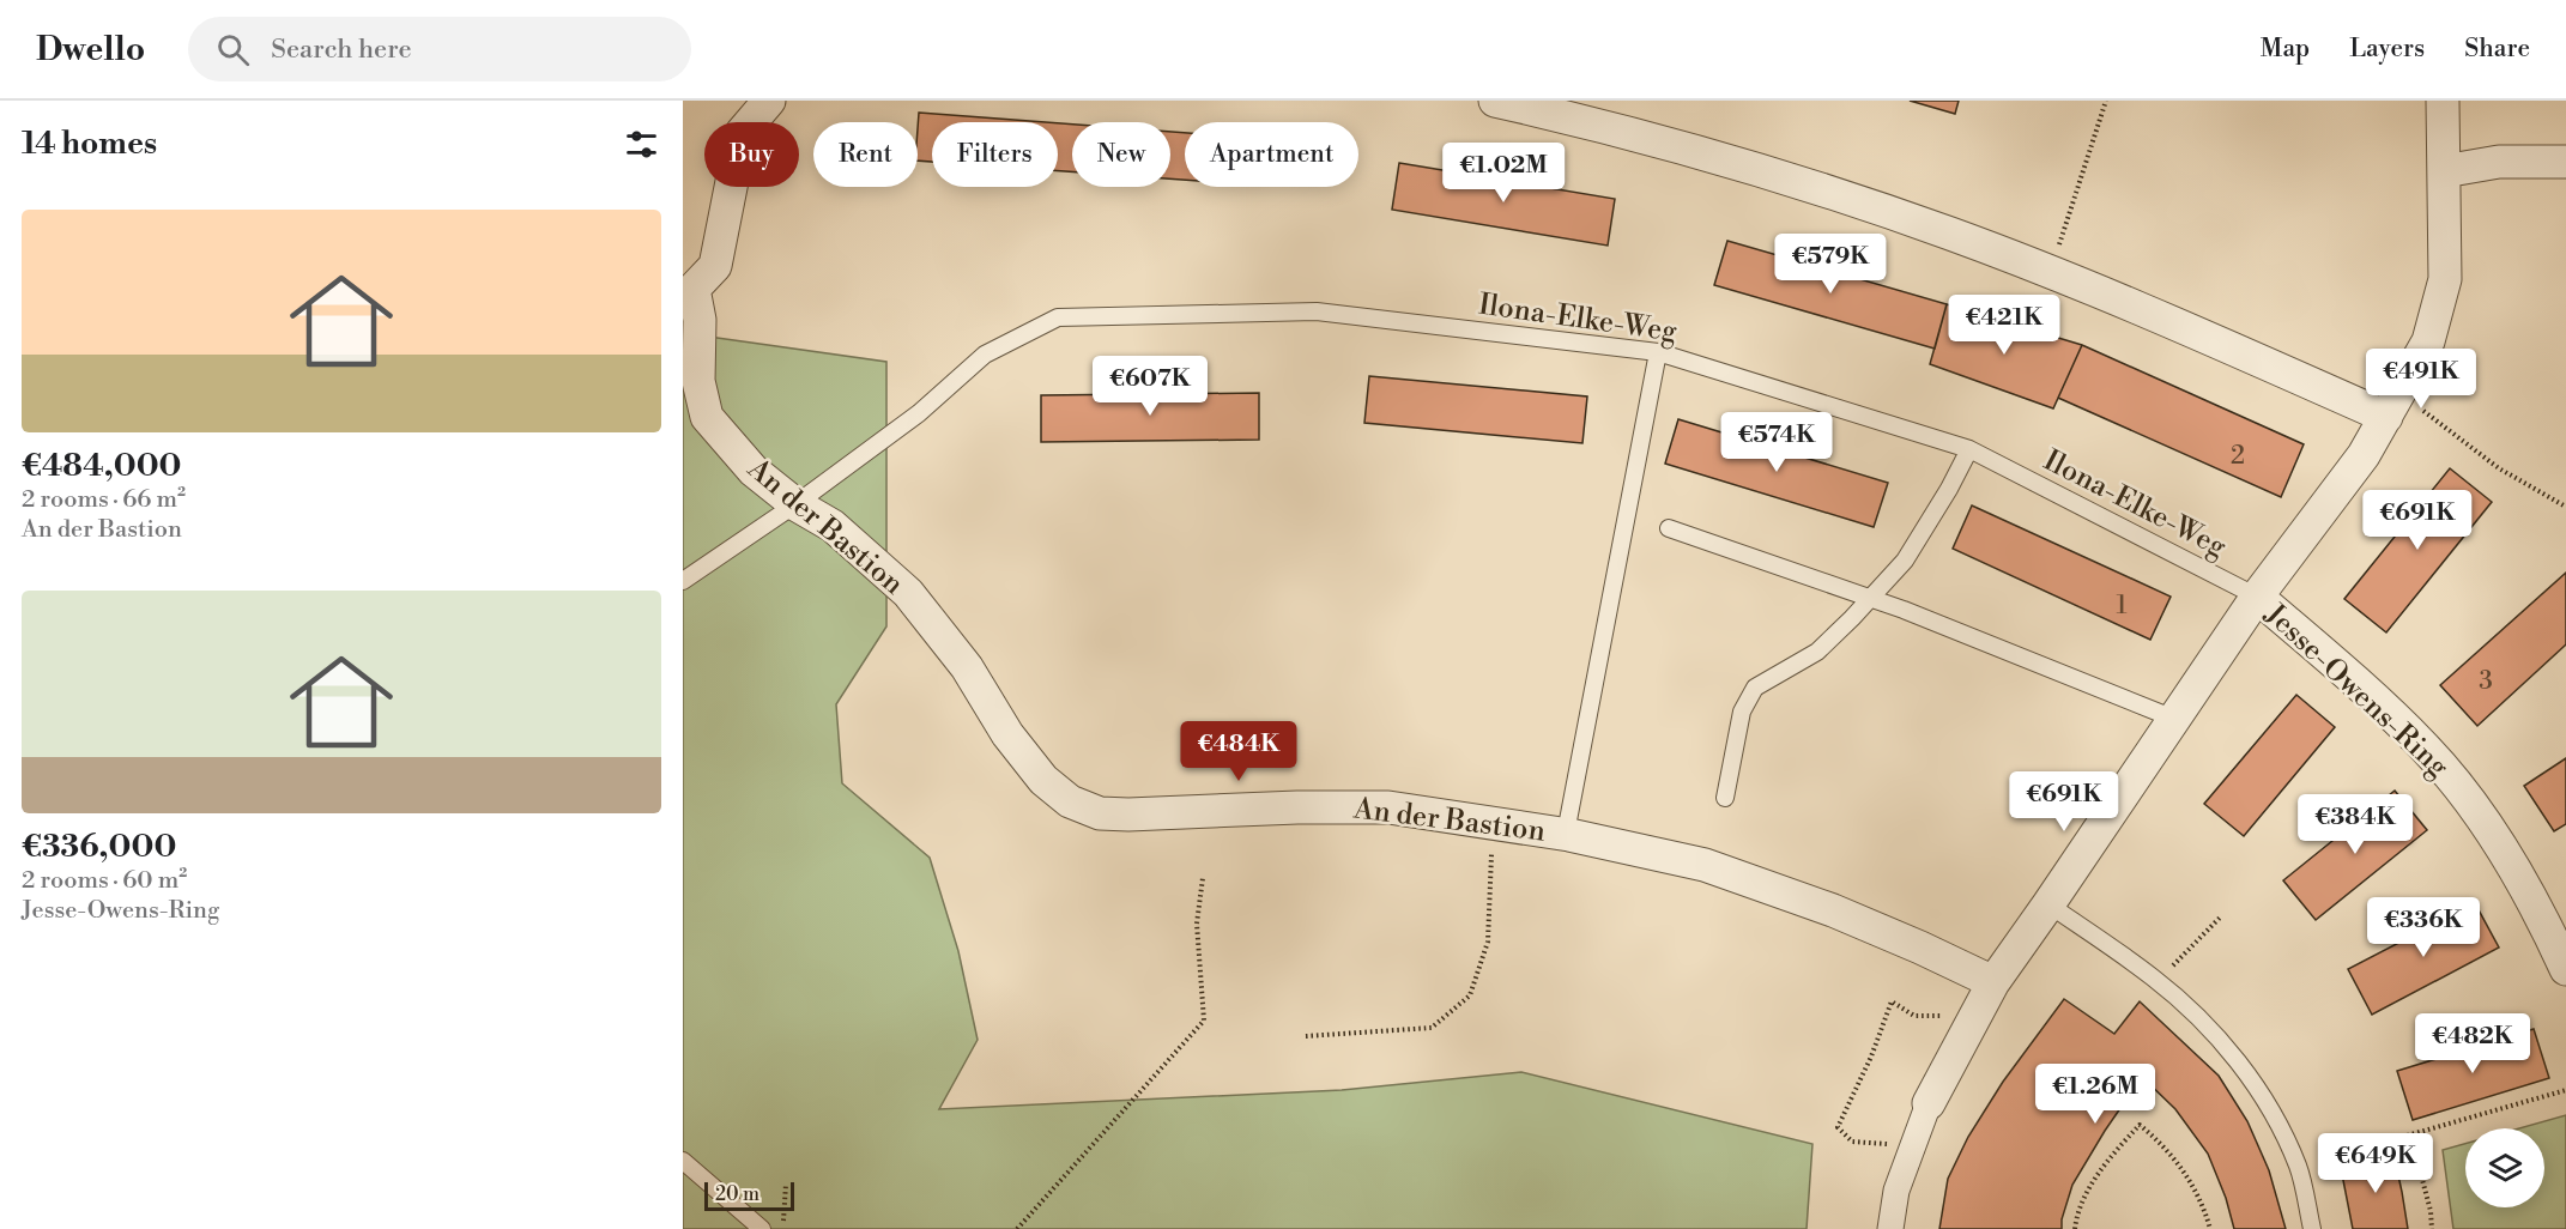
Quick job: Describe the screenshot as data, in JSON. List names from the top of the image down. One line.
{"streets":{"street":["An der Bastion","Jesse-Owens-Ring"],"lane":["Ilona-Elke-Weg"]},"crossings":[["Ilona-Elke-Weg","An der Bastion"],["Ilona-Elke-Weg","Jesse-Owens-Ring"]],"house_numbers":["2","1","3"],"scale_bar":"20 m","page":{"header":"Dwello","search":"Search here","nav":["Map","Layers","Share"],"heading":"14 homes","chip":["Buy","Rent","Filters","New","Apartment"],"price":["€1.02M","€579K","€421K","€491K","€607K","€574K","€691K","€484K","€691K","€384K","€336K","€482K","€1.26M","€649K"],"list":[{"name":"€484,000","note":"2 rooms · 66 m² · An der Bastion"},{"name":"€336,000","note":"2 rooms · 60 m² · Jesse-Owens-Ring"}],"scale":"20 m"}}
